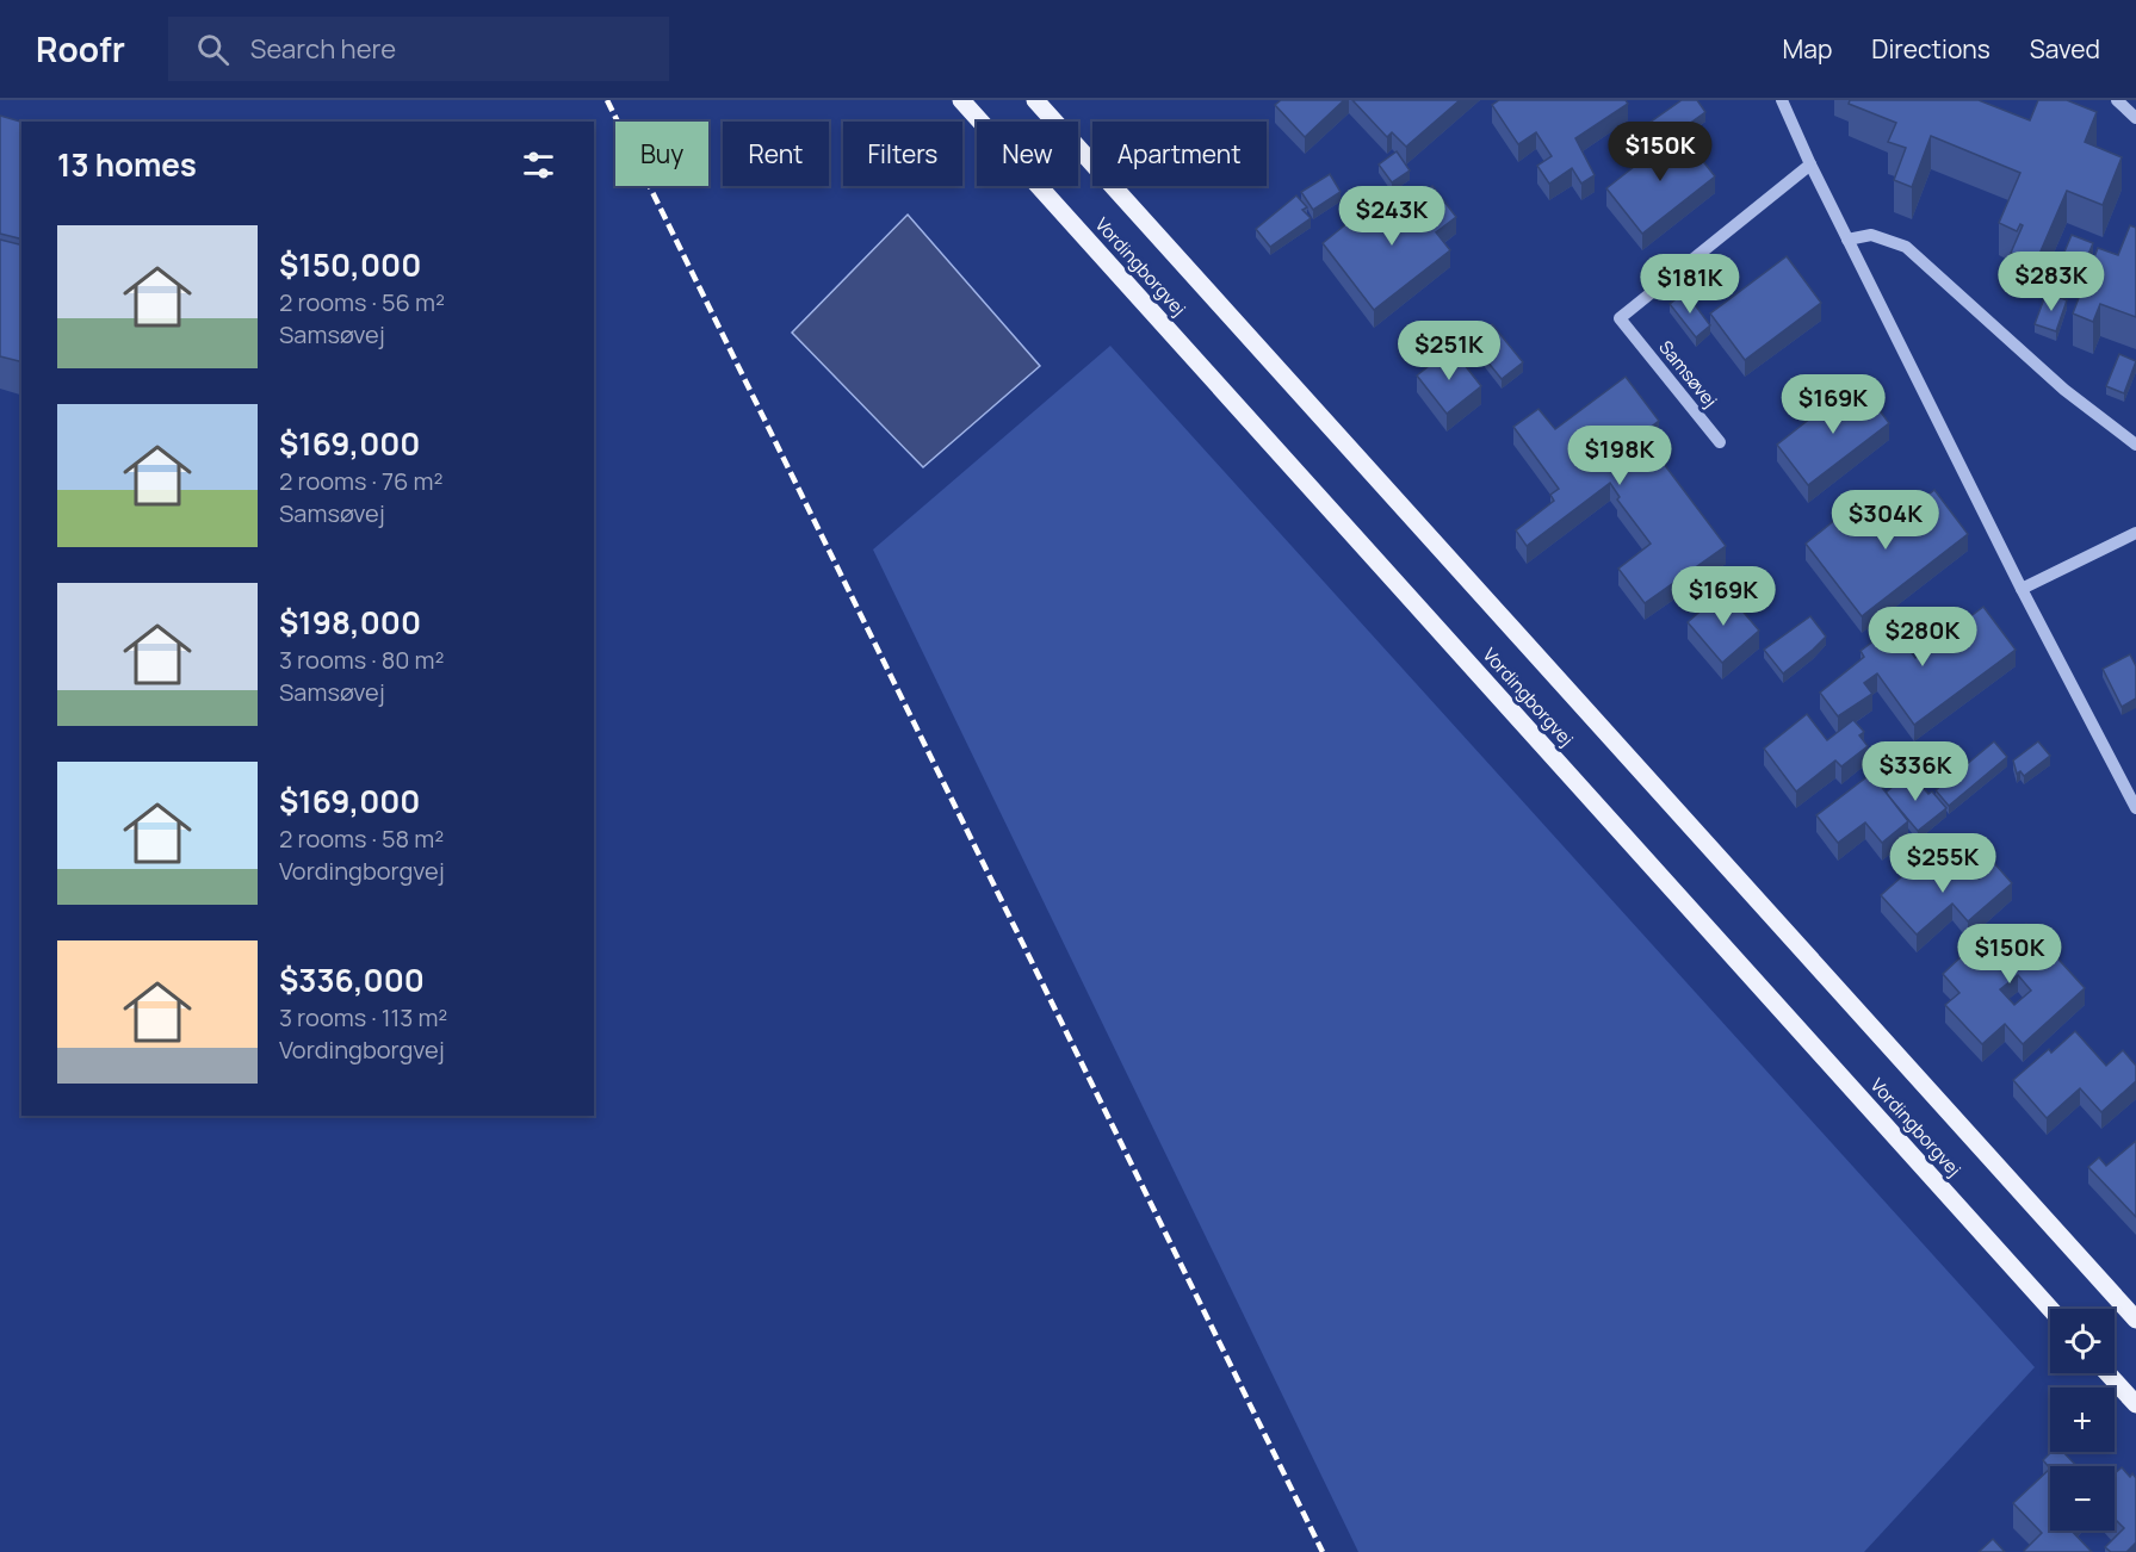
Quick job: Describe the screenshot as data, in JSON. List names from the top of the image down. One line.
{"streets":{"main road":["Vordingborgvej"],"street":["Samsøvej"]},"page":{"header":"Roofr","search":"Search here","nav":["Map","Directions","Saved"],"price":["$150K","$243K","$283K","$181K","$251K","$169K","$198K","$304K","$169K","$280K","$336K","$255K","$150K"],"chip":["Buy","Rent","Filters","New","Apartment"],"heading":"13 homes","list":[{"name":"$150,000","note":"2 rooms · 56 m² · Samsøvej"},{"name":"$169,000","note":"2 rooms · 76 m² · Samsøvej"},{"name":"$198,000","note":"3 rooms · 80 m² · Samsøvej"},{"name":"$169,000","note":"2 rooms · 58 m² · Vordingborgvej"},{"name":"$336,000","note":"3 rooms · 113 m² · Vordingborgvej"}],"map_buttons":["+","−"]}}
